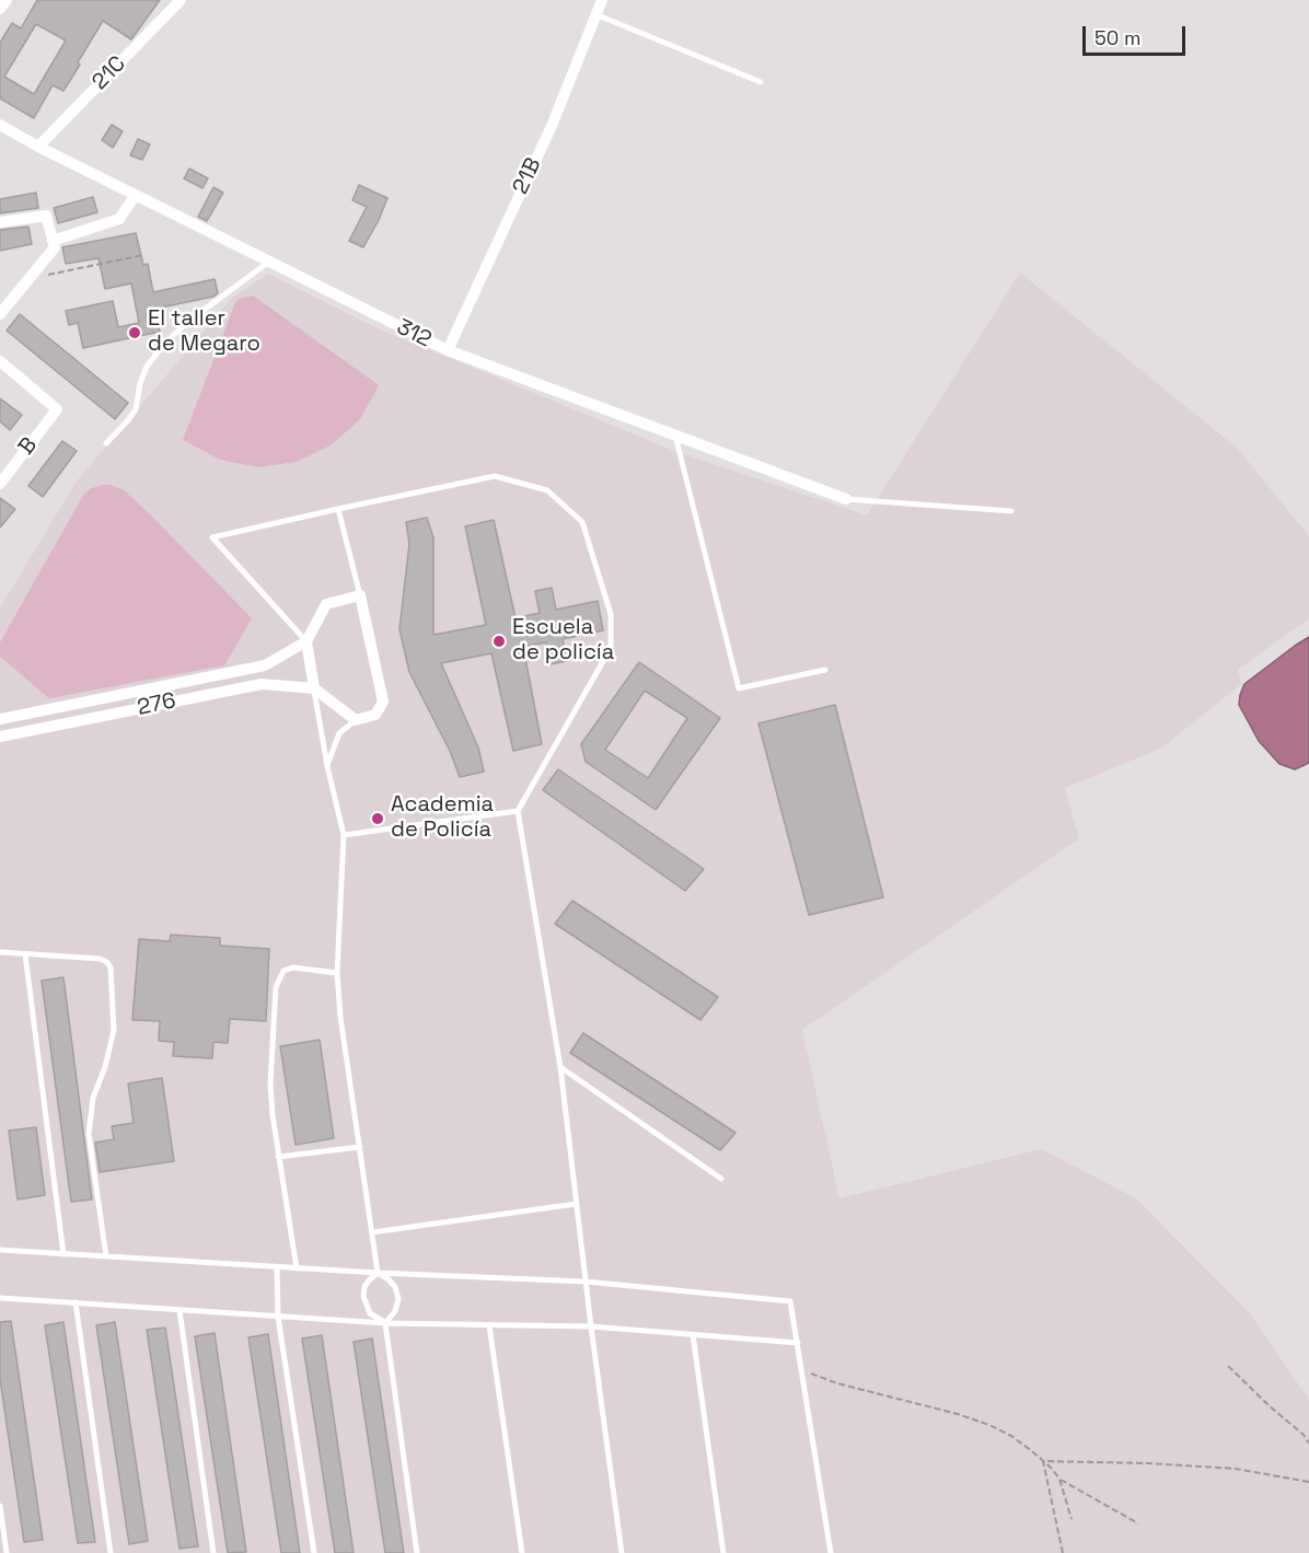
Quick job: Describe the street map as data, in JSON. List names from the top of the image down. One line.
{"streets":{"street":["21C","21B","312","B","276"]},"crossings":[["21C","312"],["21B","312"]],"places":["El taller de Megaro","Escuela de policía","Academia de Policía"],"scale_bar":"50 m"}
